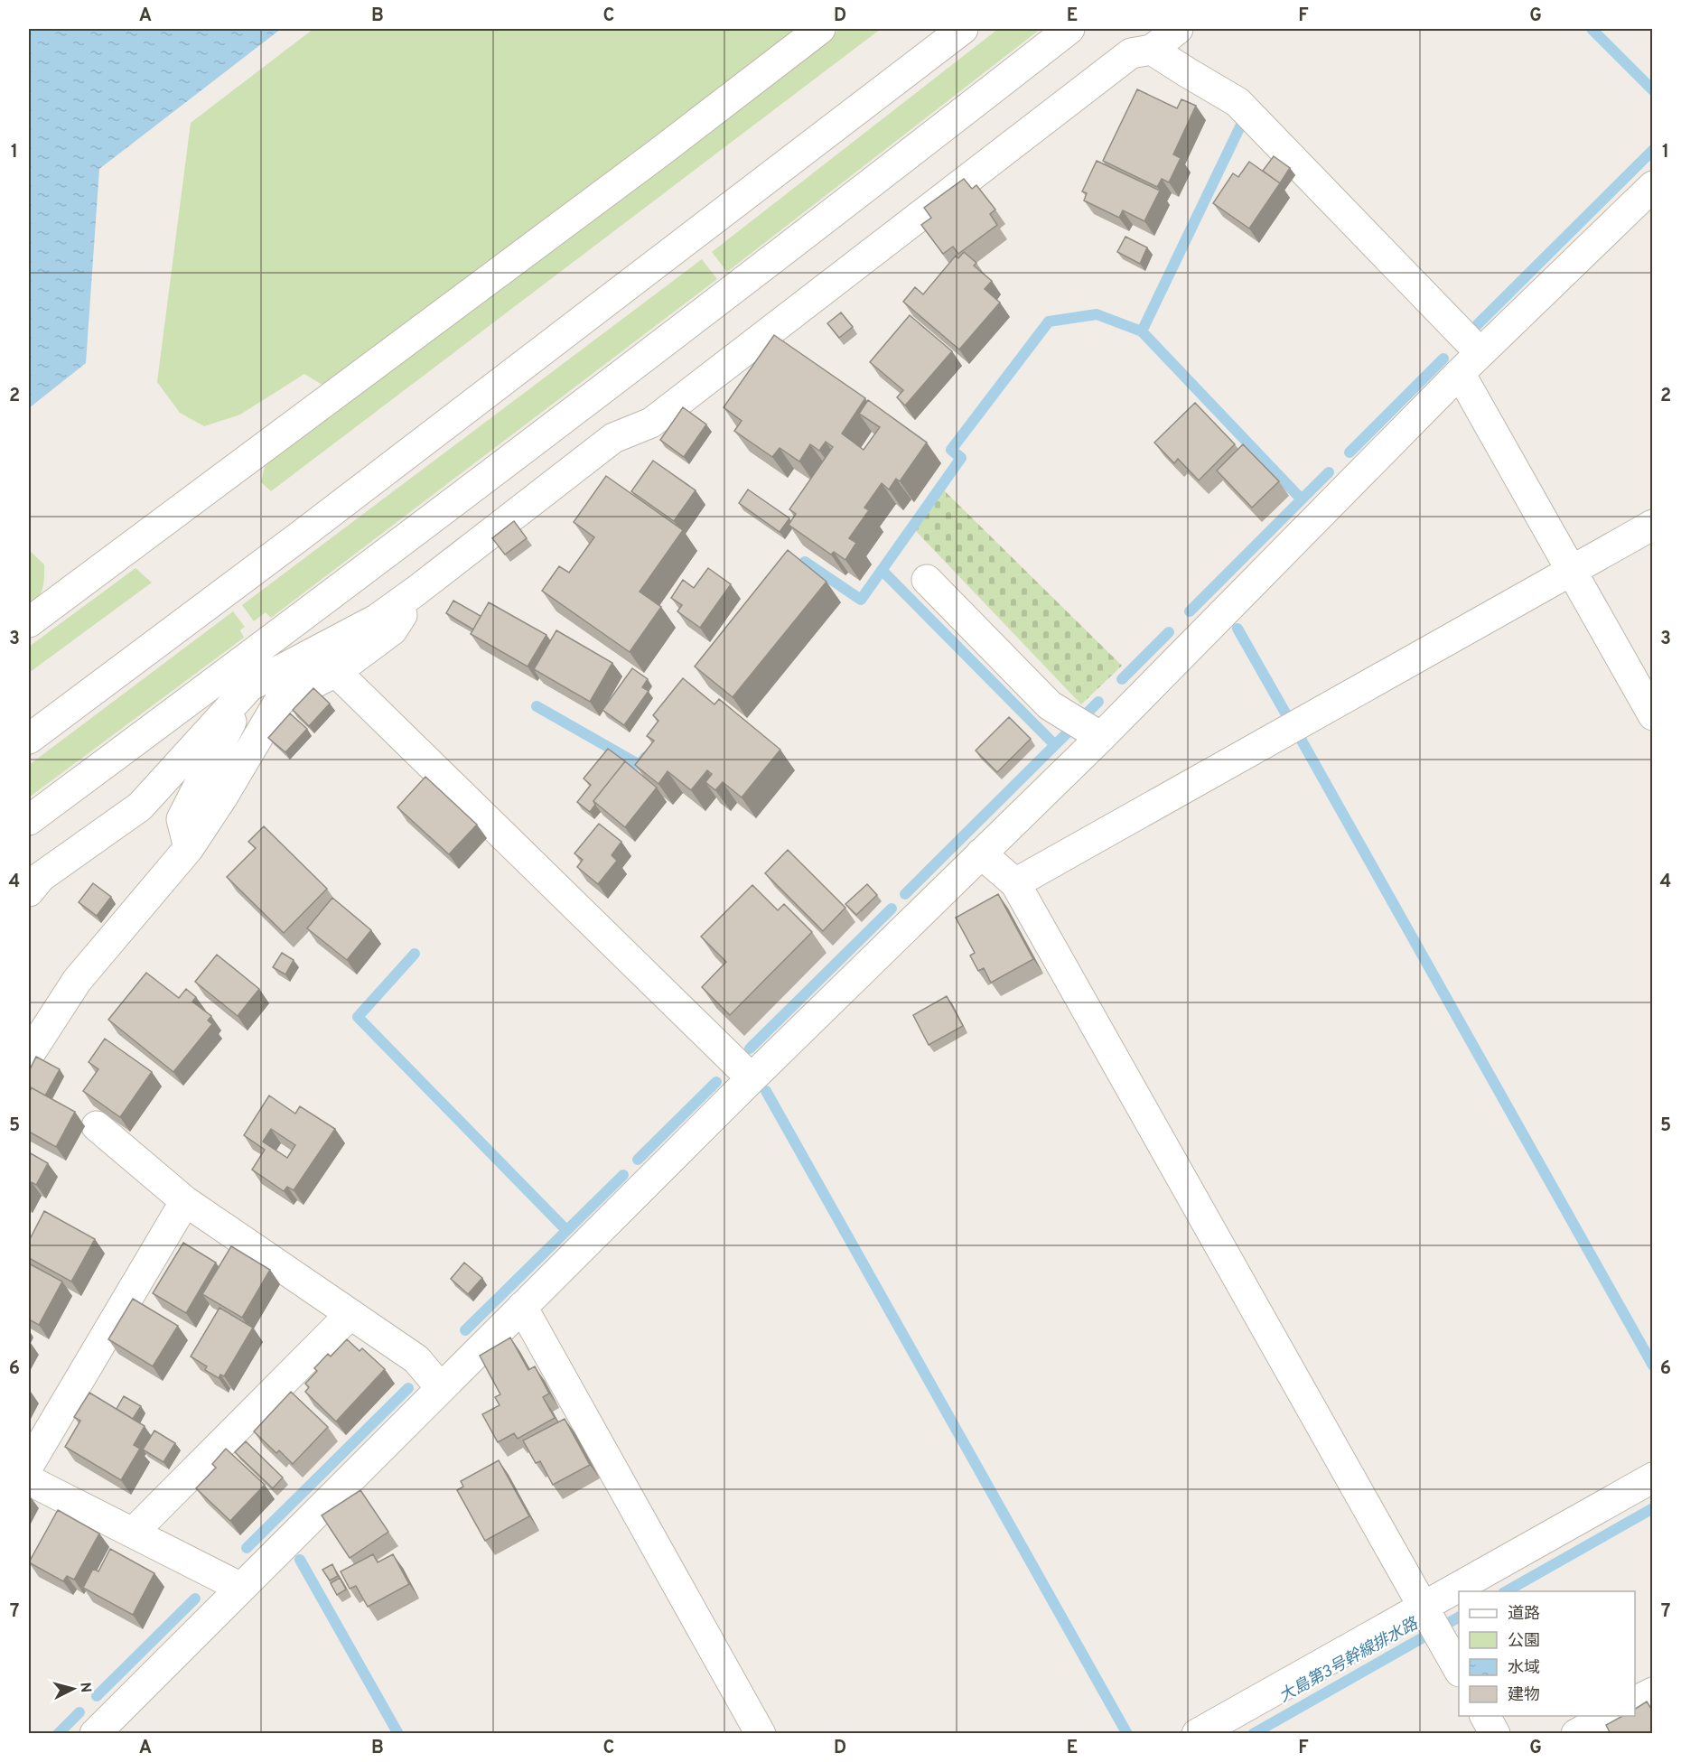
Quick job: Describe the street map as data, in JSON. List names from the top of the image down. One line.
{"water":["大島第3号幹線排水路"],"legend":["道路","公園","水域","建物"],"north":"right","grid":{"columns":["A","B","C","D","E","F","G"],"rows":["1","2","3","4","5","6","7"]}}
